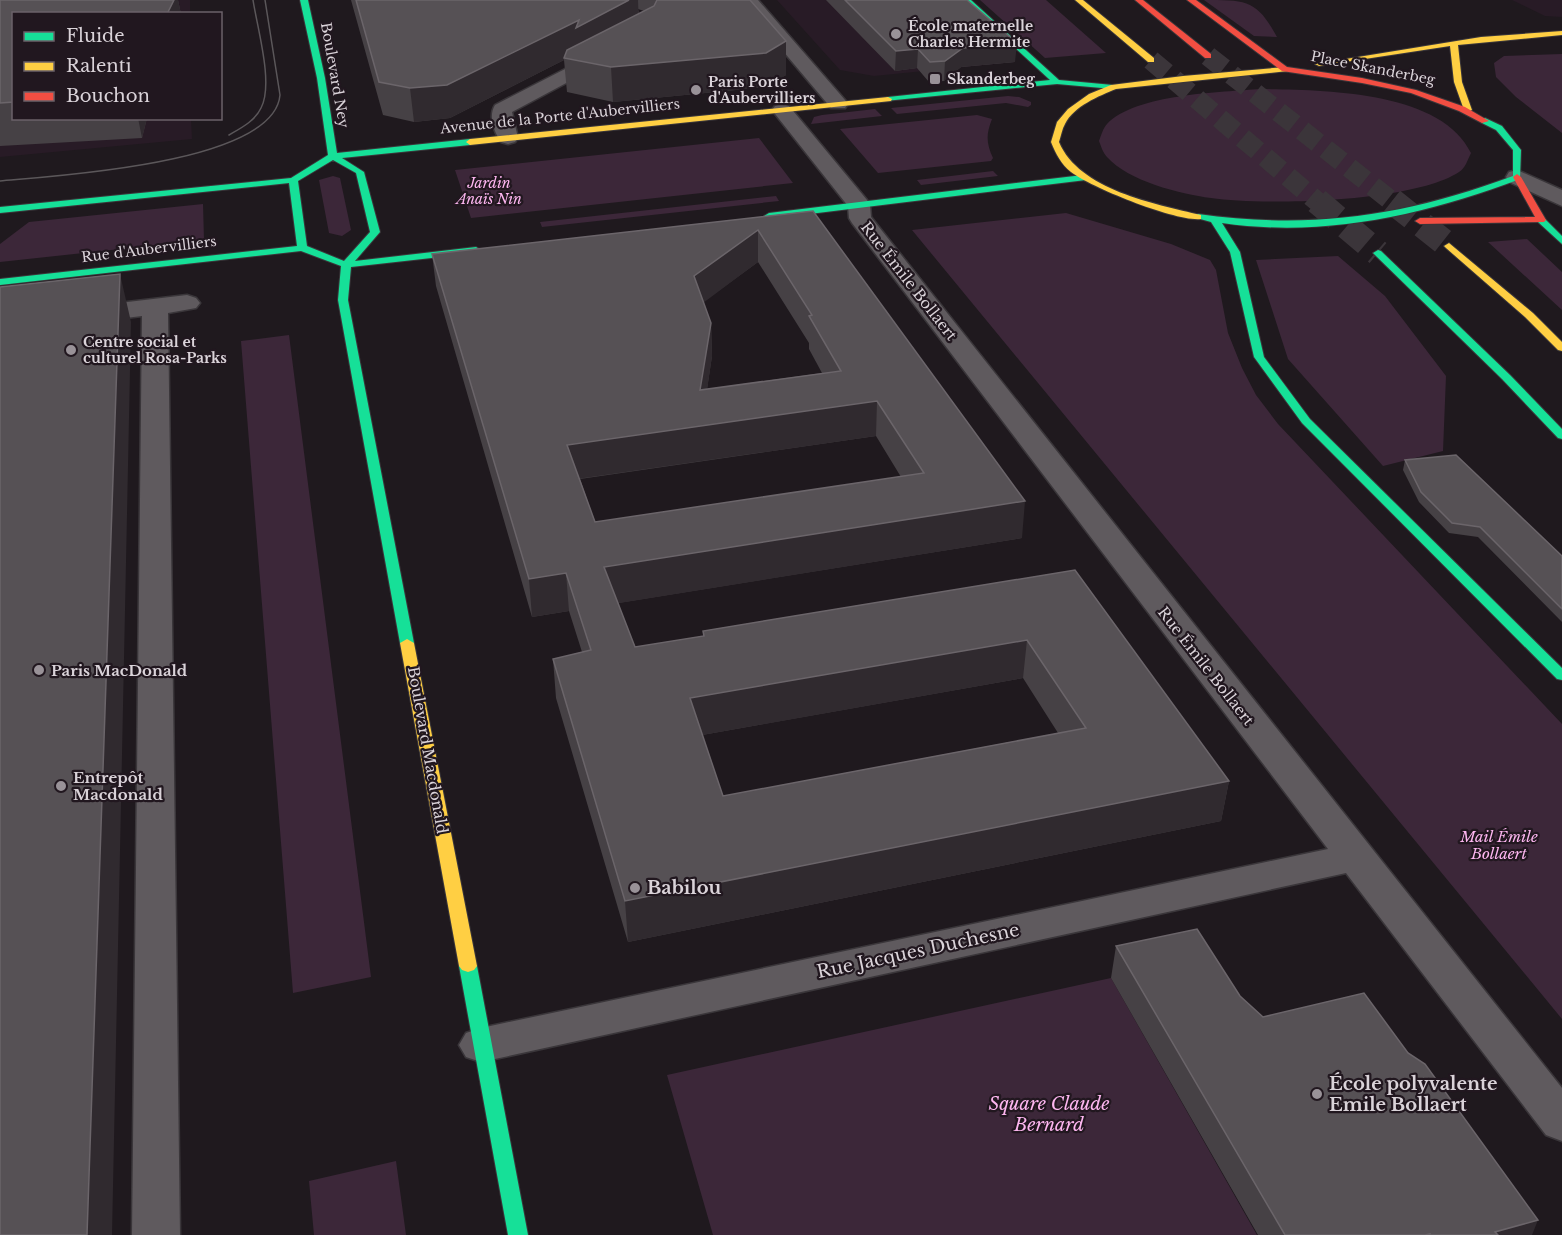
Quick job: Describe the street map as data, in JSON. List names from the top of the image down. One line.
{"streets":{"main road":["Place Skanderbeg","Boulevard Ney","Avenue de la Porte d'Aubervilliers","Rue d'Aubervilliers","Boulevard Macdonald"],"street":["Rue Émile Bollaert","Rue Jacques Duchesne"]},"crossings":[["Place Skanderbeg","Avenue de la Porte d'Aubervilliers"],["Boulevard Ney","Avenue de la Porte d'Aubervilliers"],["Boulevard Ney","Rue d'Aubervilliers"],["Boulevard Ney","Boulevard Macdonald"],["Avenue de la Porte d'Aubervilliers","Rue d'Aubervilliers"],["Avenue de la Porte d'Aubervilliers","Rue Émile Bollaert"],["Avenue de la Porte d'Aubervilliers","Boulevard Macdonald"],["Rue d'Aubervilliers","Boulevard Macdonald"],["Rue Émile Bollaert","Rue Jacques Duchesne"],["Boulevard Macdonald","Rue Jacques Duchesne"]],"parks":["Jardin Anaïs Nin","Mail Émile Bollaert","Square Claude Bernard"],"places":{"other":["École maternelle Charles Hermite","Paris Porte d'Aubervilliers","Centre social et culturel Rosa-Parks","Paris MacDonald","Entrepôt Macdonald","Babilou","École polyvalente Emile Bollaert"],"transit":["Skanderbeg"]},"legend":["Fluide","Ralenti","Bouchon"]}
